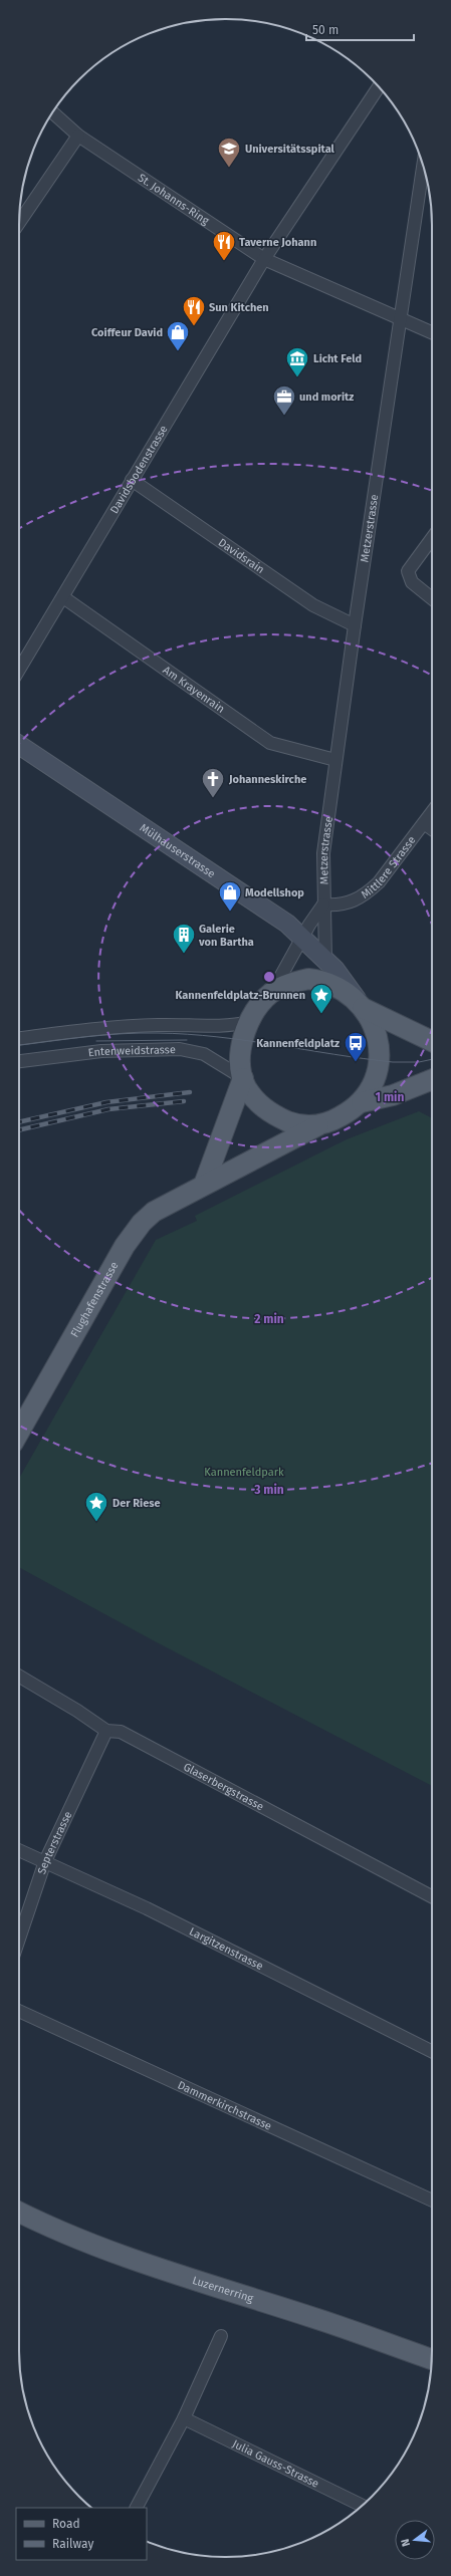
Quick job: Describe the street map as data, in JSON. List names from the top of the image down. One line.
{"streets":{"main road":["Flughafenstrasse","Luzernerring"],"street":["St. Johanns-Ring","Davidsbodenstrasse","Metzerstrasse","Davidsrain","Am Krayenrain","Mülhauserstrasse","Mittlere Strasse","Entenweidstrasse","Glaserbergstrasse","Septerstrasse","Largitzenstrasse","Dammerkirchstrasse","Julia Gauss-Strasse"]},"crossings":[["St. Johanns-Ring","Davidsbodenstrasse"],["St. Johanns-Ring","Metzerstrasse"],["Davidsbodenstrasse","Davidsrain"],["Davidsbodenstrasse","Am Krayenrain"],["Metzerstrasse","Davidsrain"],["Metzerstrasse","Am Krayenrain"],["Metzerstrasse","Mülhauserstrasse"],["Metzerstrasse","Mittlere Strasse"],["Mülhauserstrasse","Entenweidstrasse"],["Mülhauserstrasse","Flughafenstrasse"],["Entenweidstrasse","Flughafenstrasse"],["Glaserbergstrasse","Septerstrasse"],["Septerstrasse","Largitzenstrasse"]],"parks":["Kannenfeldpark"],"places":{"school or university":["Universitätsspital"],"restaurant":["Taverne Johann","Sun Kitchen"],"shop":["Coiffeur David","Modellshop"],"museum":["Licht Feld"],"office":["und moritz"],"church":["Johanneskirche"],"building":["Galerie von Bartha"],"place":["Kannenfeldplatz-Brunnen","Der Riese"],"bus stop":["Kannenfeldplatz"]},"legend":["Road","Railway"],"scale_bar":"50 m","north":"left","rings":["1 min","2 min","3 min"]}
